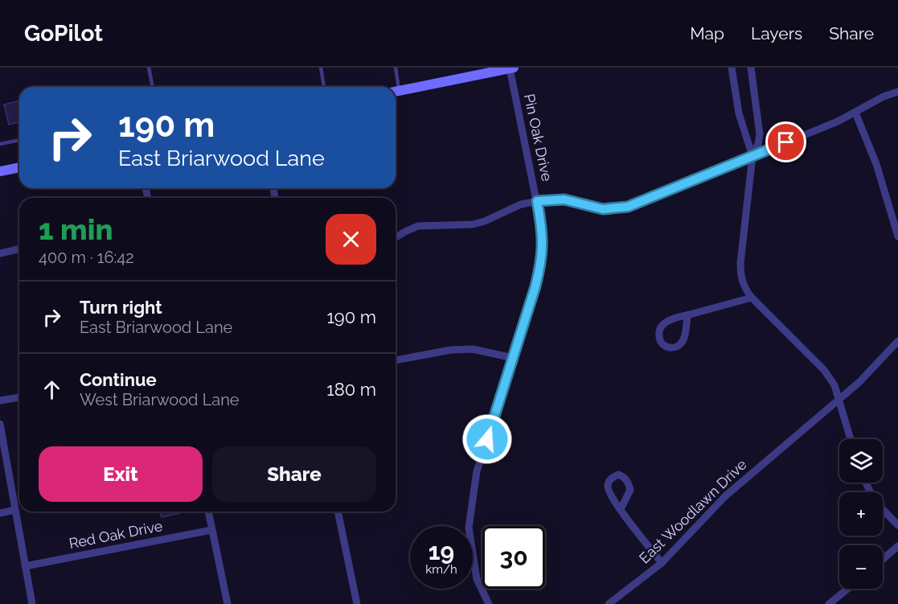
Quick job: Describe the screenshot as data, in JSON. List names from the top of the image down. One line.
{"streets":{"street":["Pin Oak Drive","East Woodlawn Drive","Red Oak Drive"]},"page":{"header":"GoPilot","nav":["Map","Layers","Share"],"turn":["190 m","East Briarwood Lane"],"heading":["1 min","400 m · 16:42"],"list":[{"name":"Turn right","note":"East Briarwood Lane","value":"190 m"},{"name":"Continue","note":"West Briarwood Lane","value":"180 m"}],"buttons":["Exit","Share"],"map_buttons":["+","−"],"speed":"19 km/h","limit":"30"}}
